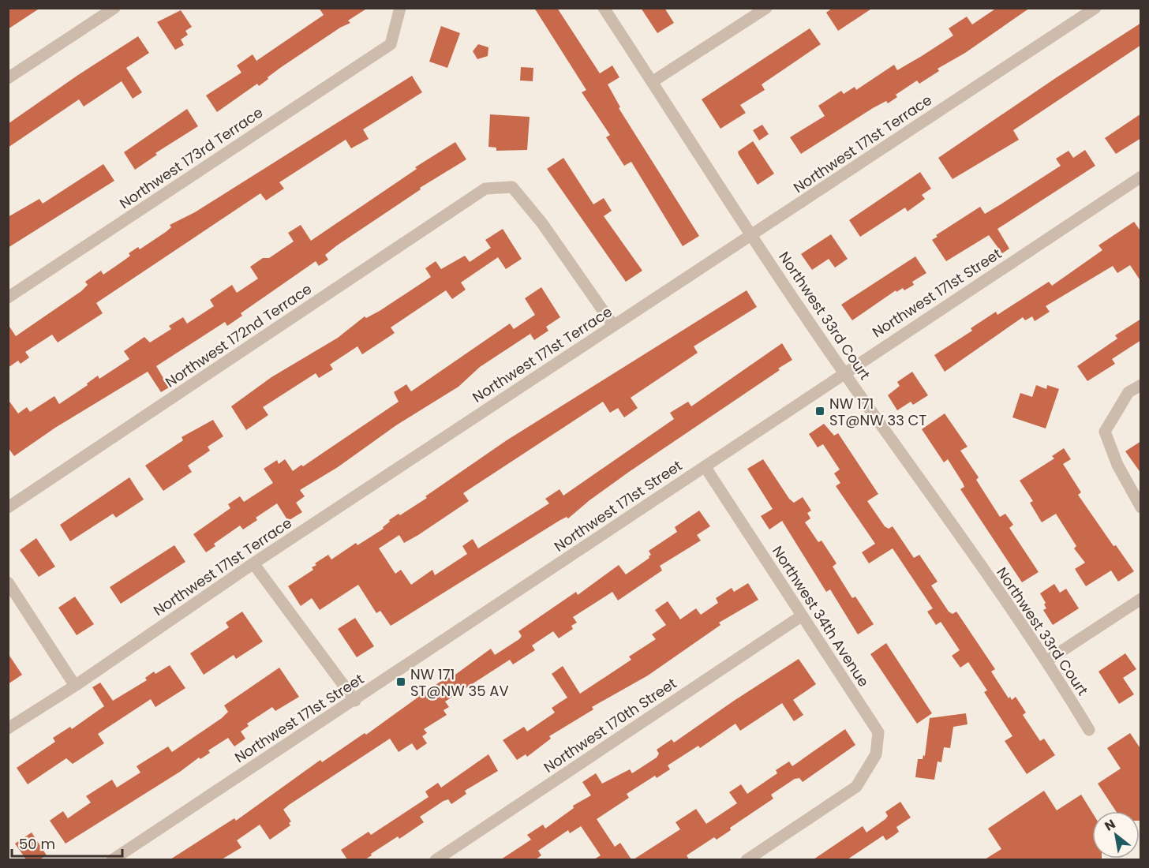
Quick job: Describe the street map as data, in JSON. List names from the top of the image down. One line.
{"streets":{"street":["Northwest 171st Terrace","Northwest 173rd Terrace","Northwest 171st Street","Northwest 33rd Court","Northwest 172nd Terrace","Northwest 34th Avenue","Northwest 170th Street"]},"crossings":[["Northwest 171st Terrace","Northwest 33rd Court"],["Northwest 171st Terrace","Northwest 172nd Terrace"],["Northwest 171st Street","Northwest 33rd Court"],["Northwest 171st Street","Northwest 34th Avenue"],["Northwest 34th Avenue","Northwest 170th Street"]],"places":{"transit":["NW 171 ST@NW 33 CT","NW 171 ST@NW 35 AV"]},"scale_bar":"50 m","north":"top left"}
